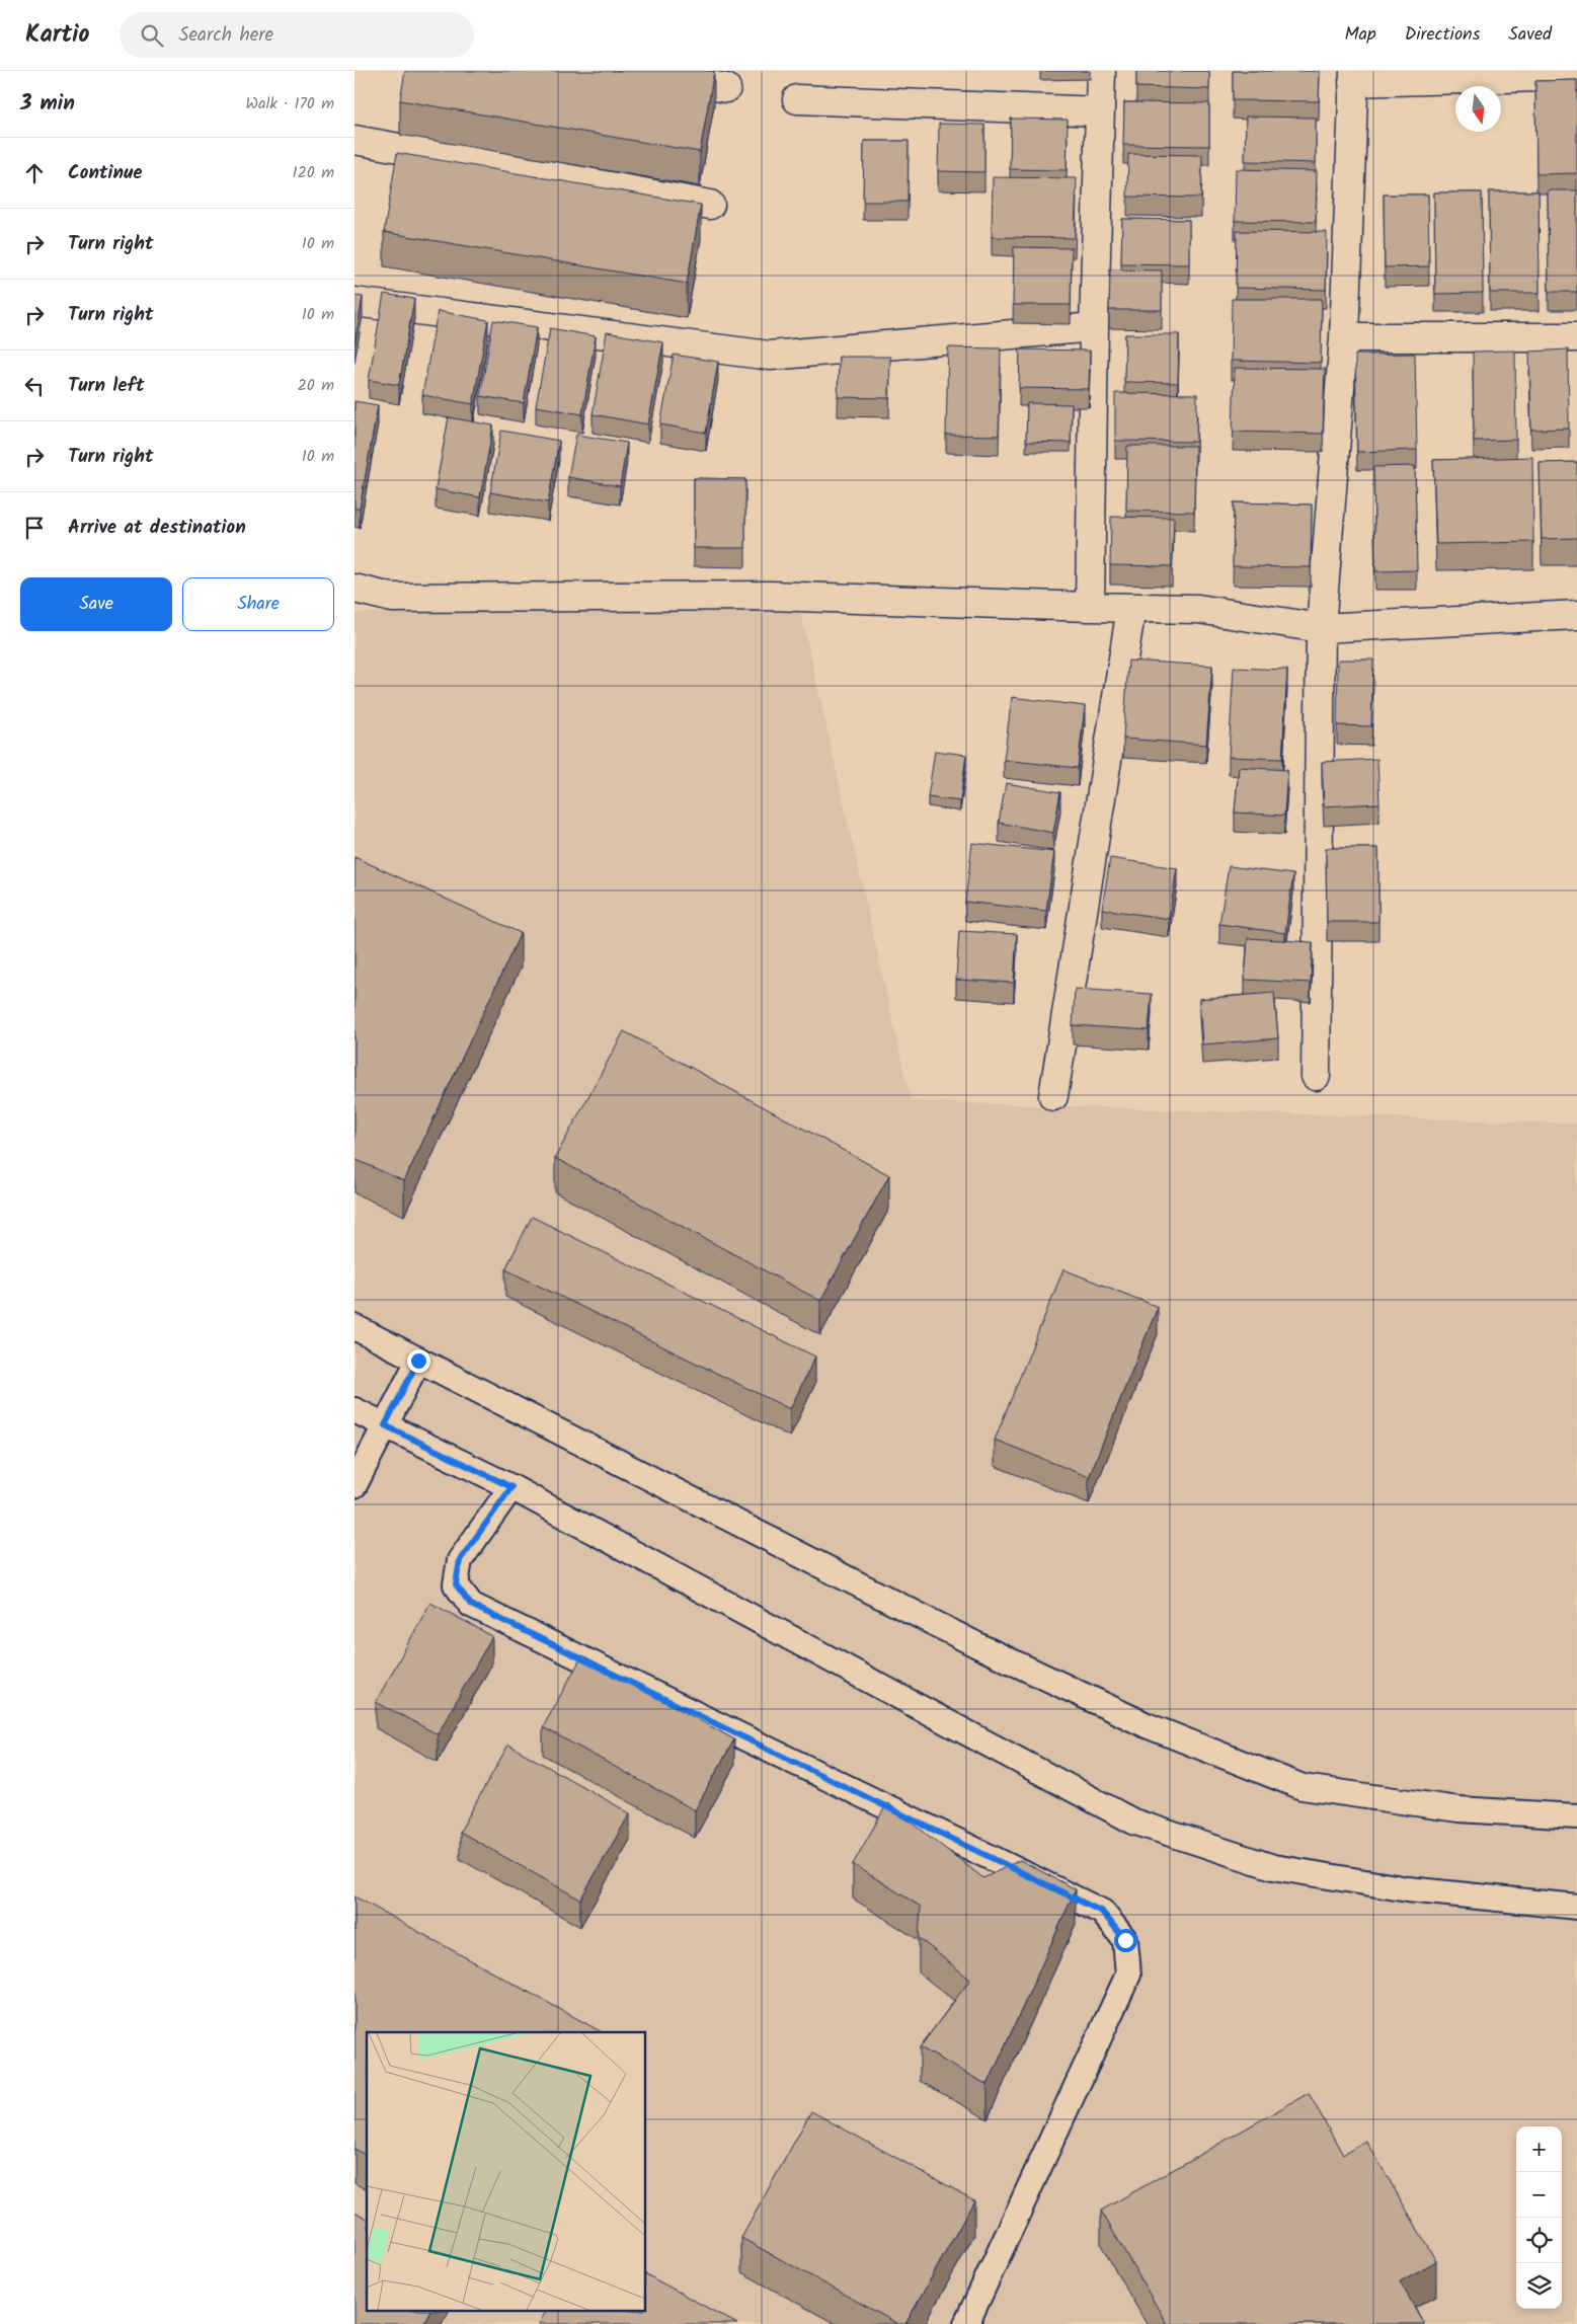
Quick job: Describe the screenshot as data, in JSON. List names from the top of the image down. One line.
{"north":"bottom","page":{"header":"Kartio","search":"Search here","nav":["Map","Directions","Saved"],"heading":["3 min","Walk · 170 m"],"list":[["Continue","120 m"],["Turn right","10 m"],["Turn right","10 m"],["Turn left","20 m"],["Turn right","10 m"],"Arrive at destination"],"buttons":["Save","Share"],"map_buttons":["+","−"]}}
